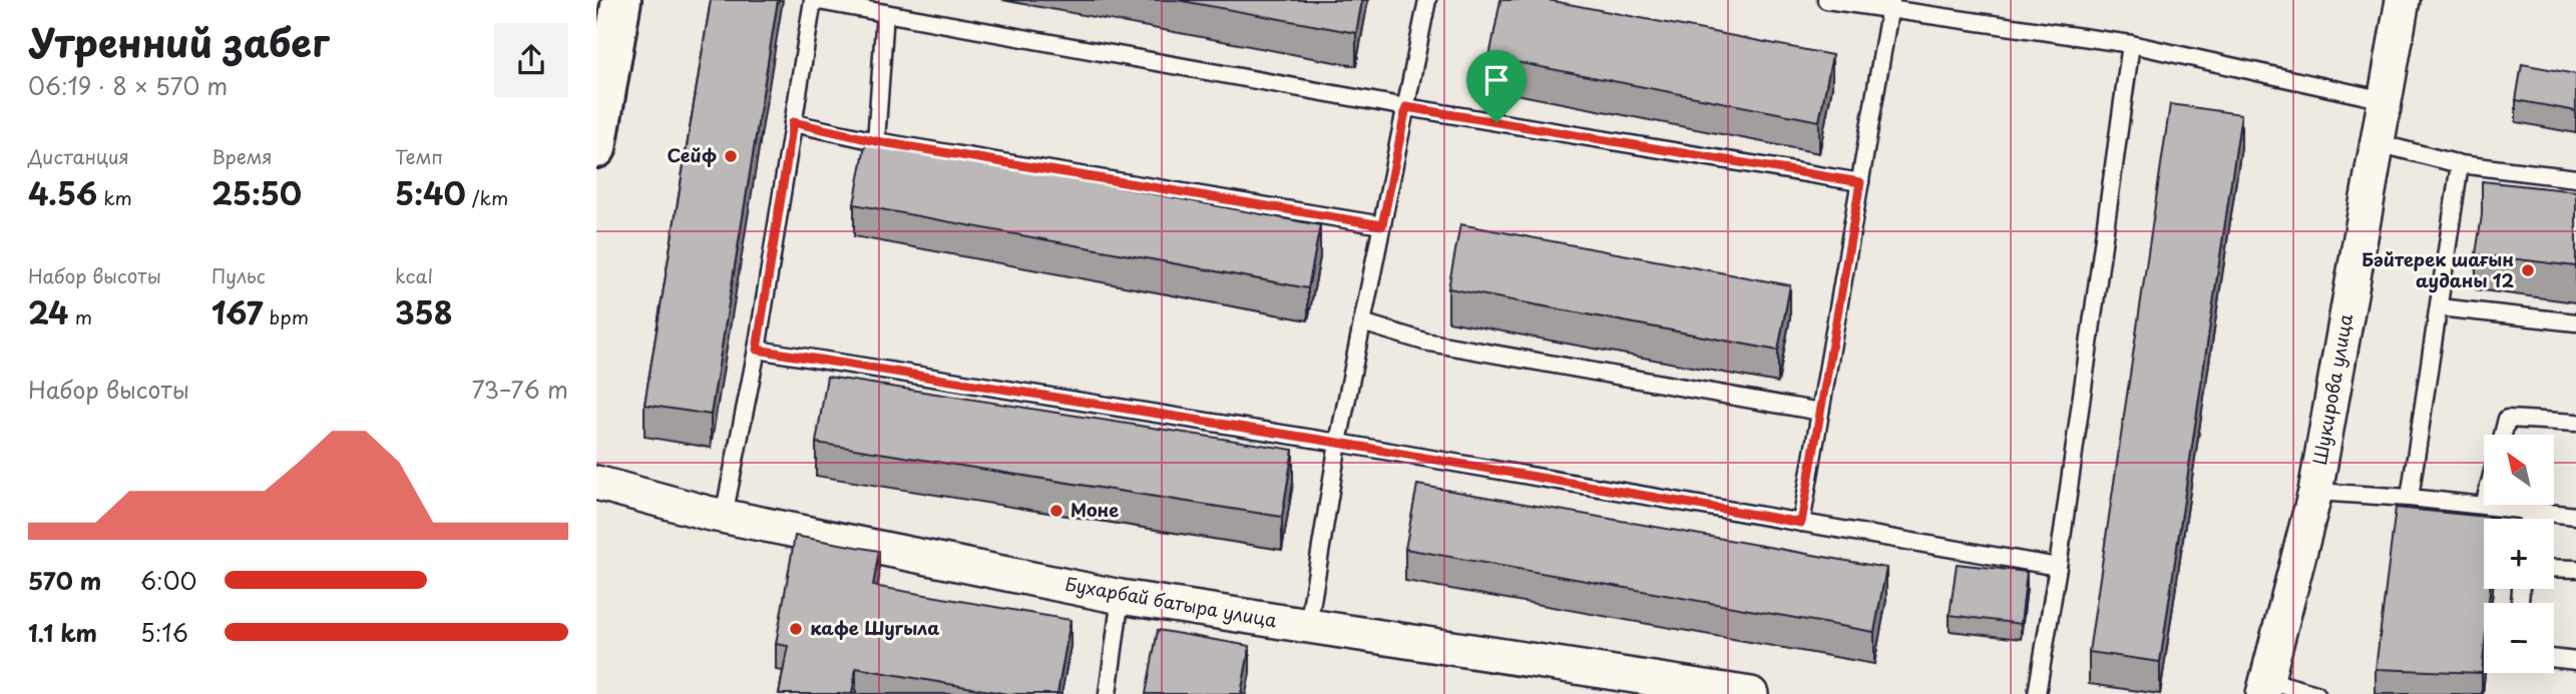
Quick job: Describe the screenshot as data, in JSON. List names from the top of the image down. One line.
{"streets":{"street":["Шукирова улица","Бухарбай батыра улица"]},"places":["Сейф","Бәйтерек шағын ауданы 12","Моне","кафе Шугыла"],"north":"top left","page":{"heading":["Утренний забег","06:19 · 8 × 570 m"],"stats":[["Дистанция","4.56 km"],["Время","25:50"],["Темп","5:40 /km"],["Набор высоты","24 m"],["Пульс","167 bpm"],["kcal","358"]],"chart":["Набор высоты","73–76 m"],"map_buttons":["+","−"],"list":[{"name":"570 m","note":"6:00"},{"name":"1.1 km","note":"5:16"}]}}
